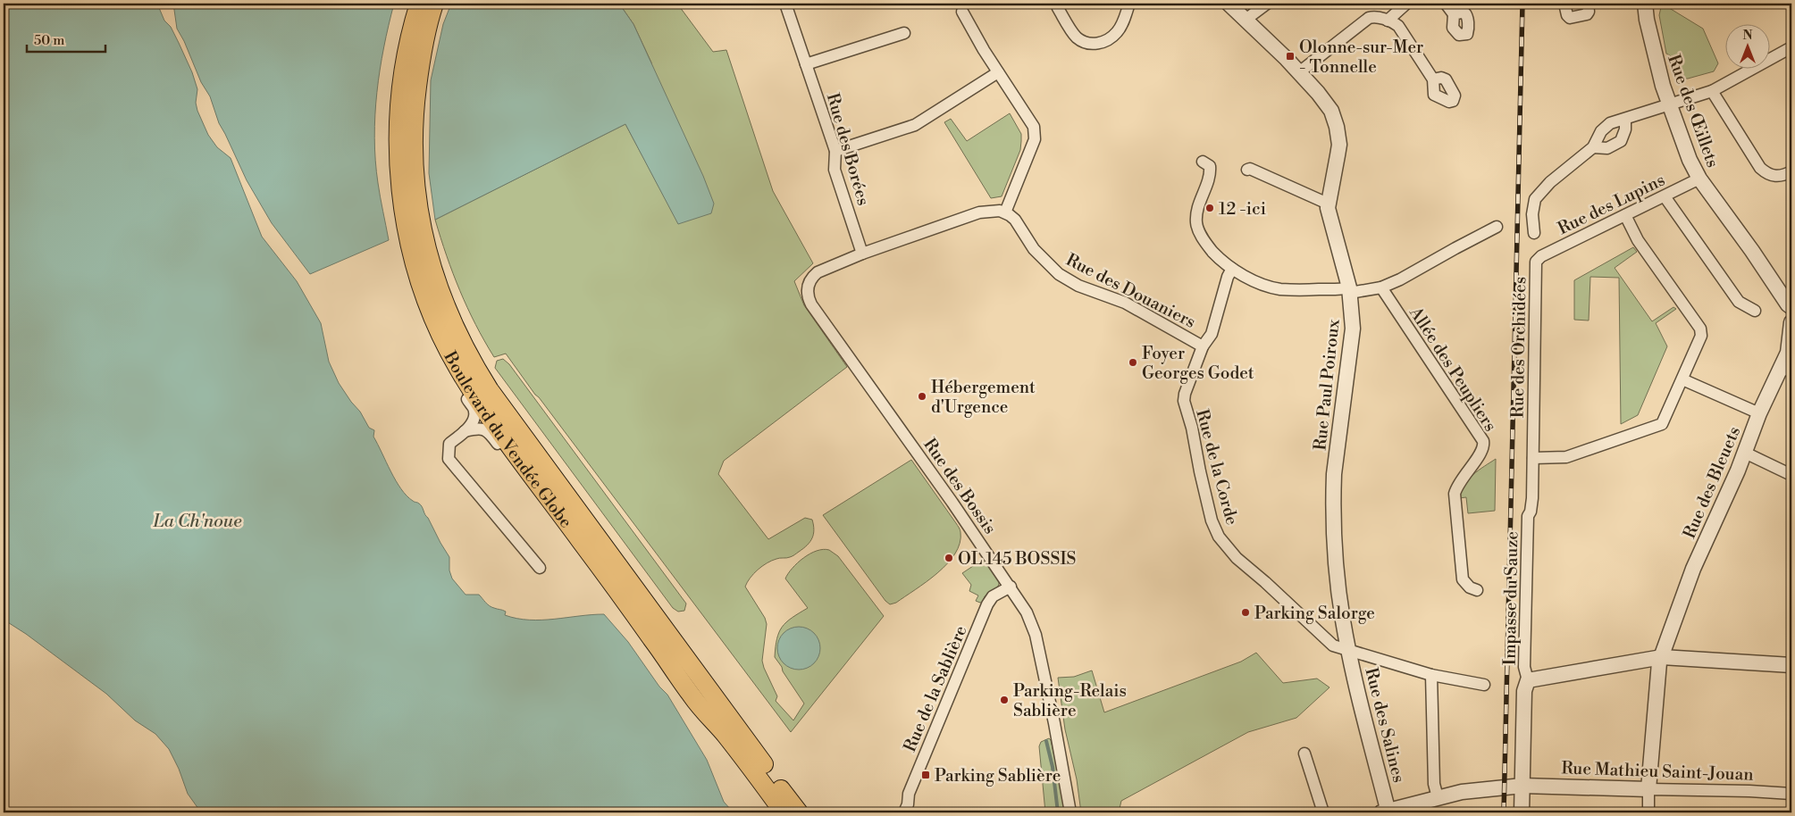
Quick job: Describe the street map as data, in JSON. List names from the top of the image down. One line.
{"streets":{"main road":["Boulevard du Vendée Globe"],"street":["Rue des Œillets","Rue des Borées","Rue des Lupins","Rue des Douaniers","Rue des Orchidées","Allée des Peupliers","Rue Paul Poiroux","Rue de la Corde","Rue des Bleuets","Rue des Bossis","Impasse du Sauze","Rue de la Sablière","Rue des Salines","Rue Mathieu Saint-Jouan"]},"crossings":[["Rue des Œillets","Rue des Lupins"],["Rue des Borées","Rue des Bossis"],["Rue des Lupins","Rue des Orchidées"],["Rue des Douaniers","Rue de la Corde"],["Rue des Orchidées","Impasse du Sauze"],["Rue Paul Poiroux","Rue de la Corde"],["Rue Paul Poiroux","Rue des Salines"],["Rue de la Corde","Rue des Salines"],["Rue des Bleuets","Rue Mathieu Saint-Jouan"],["Rue des Bossis","Rue de la Sablière"],["Rue des Salines","Rue Mathieu Saint-Jouan"]],"water":["La Ch'noue"],"places":{"transit":["Olonne-sur-Mer - Tonnelle","Parking Sablière"],"other":["12 -ici","Foyer Georges Godet","Hébergement d'Urgence","OL 145 BOSSIS","Parking Salorge","Parking-Relais Sablière"]},"scale_bar":"50 m","north":"top"}
